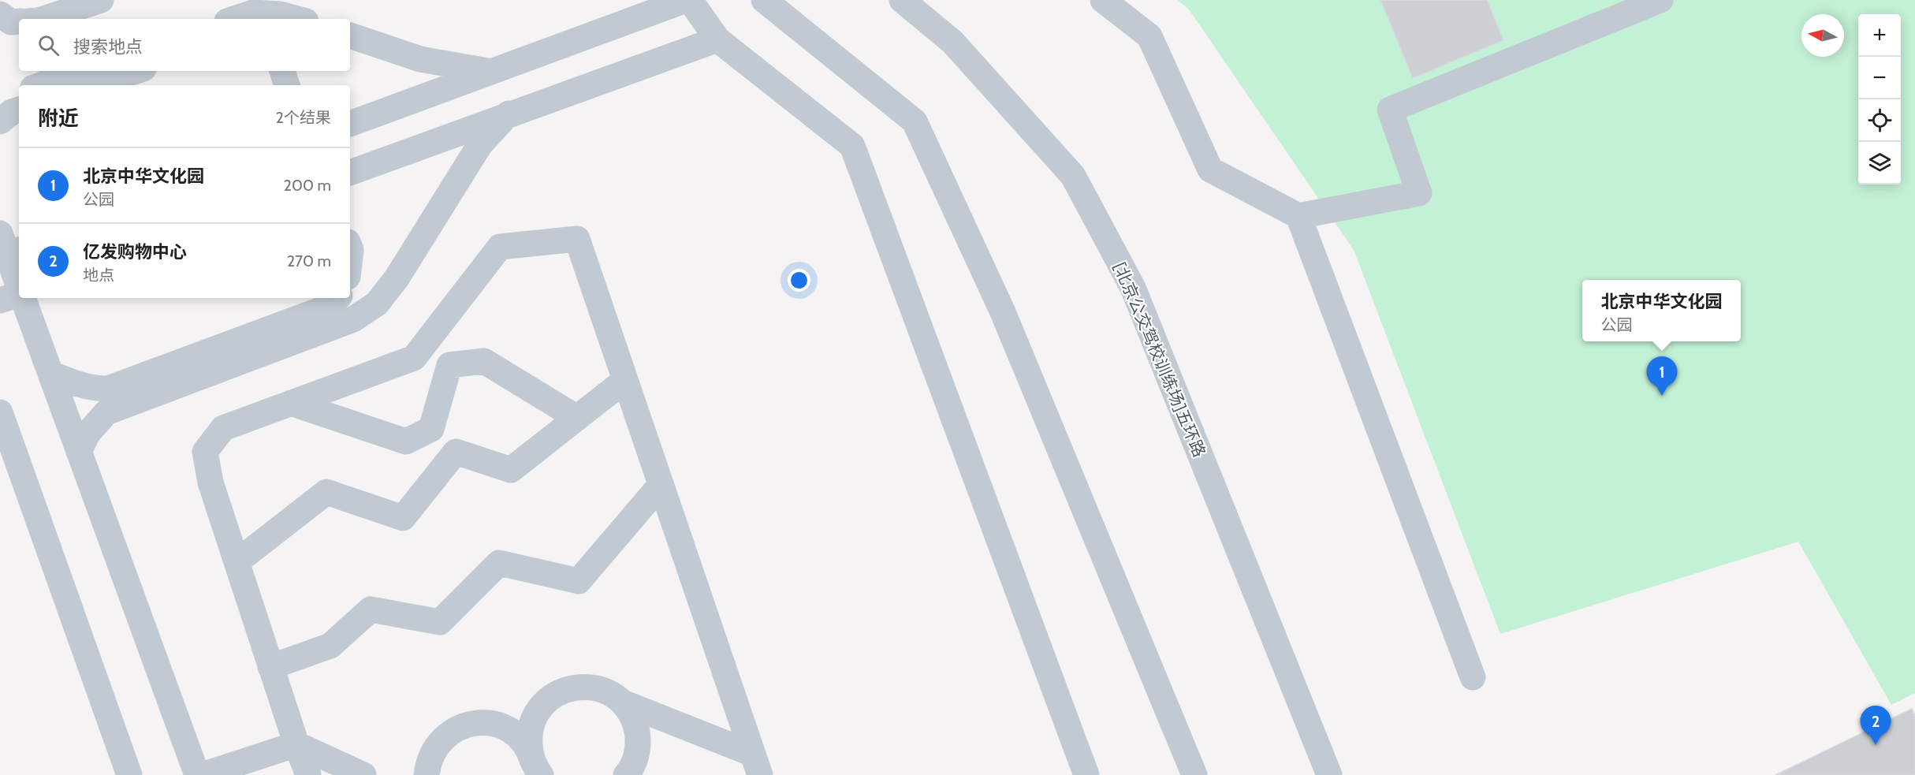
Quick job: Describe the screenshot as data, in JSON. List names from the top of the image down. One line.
{"streets":{"street":["[北京公交驾校训练场]五环路"]},"north":"left","page":{"map_buttons":["+","−"],"search":"搜索地点","heading":["附近","2个结果"],"list":[{"mark":"1","name":"北京中华文化园","note":"公园","value":"200 m"},{"mark":"2","name":"亿发购物中心","note":"地点","value":"270 m"}],"popup":["北京中华文化园","公园"],"pins":["1","2"]}}
